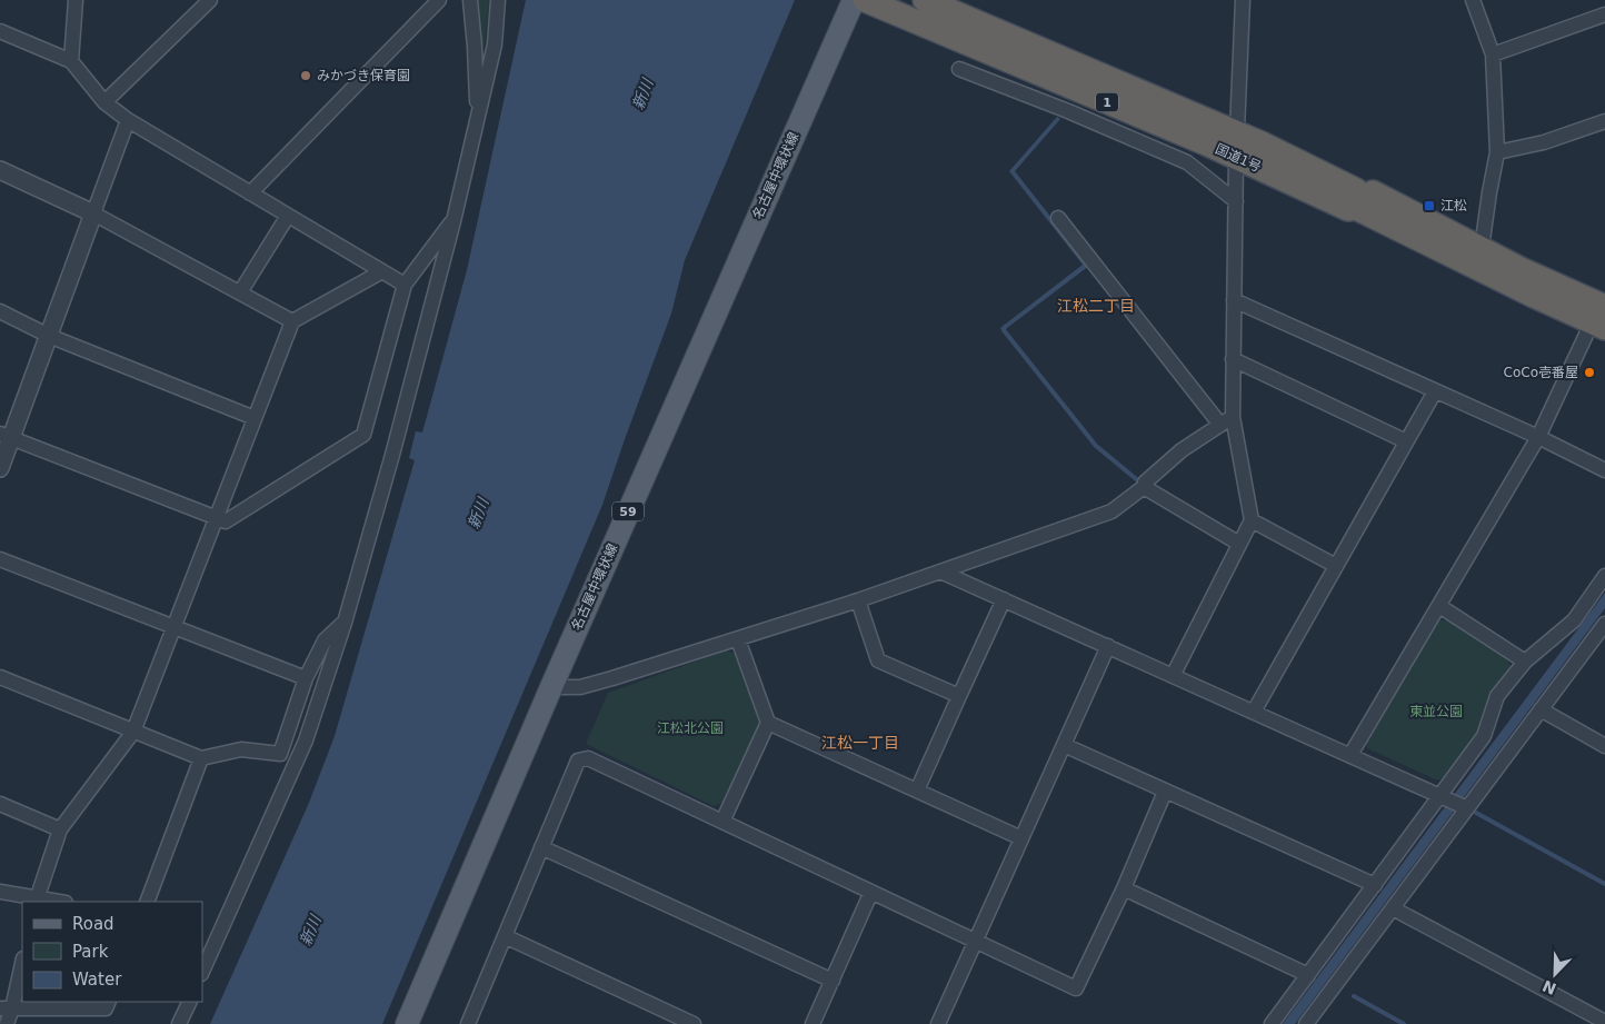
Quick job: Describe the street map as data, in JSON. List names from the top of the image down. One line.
{"streets":{"highway":["1","国道1号"],"main road":["名古屋中環状線","59"]},"crossings":[["1","国道1号"]],"districts":["江松二丁目","江松一丁目"],"water":["新川"],"parks":["東並公園","江松北公園"],"places":{"other":["みかづき保育園","CoCo壱番屋"],"transit":["江松"]},"legend":["Road","Park","Water"],"north":"bottom left"}
